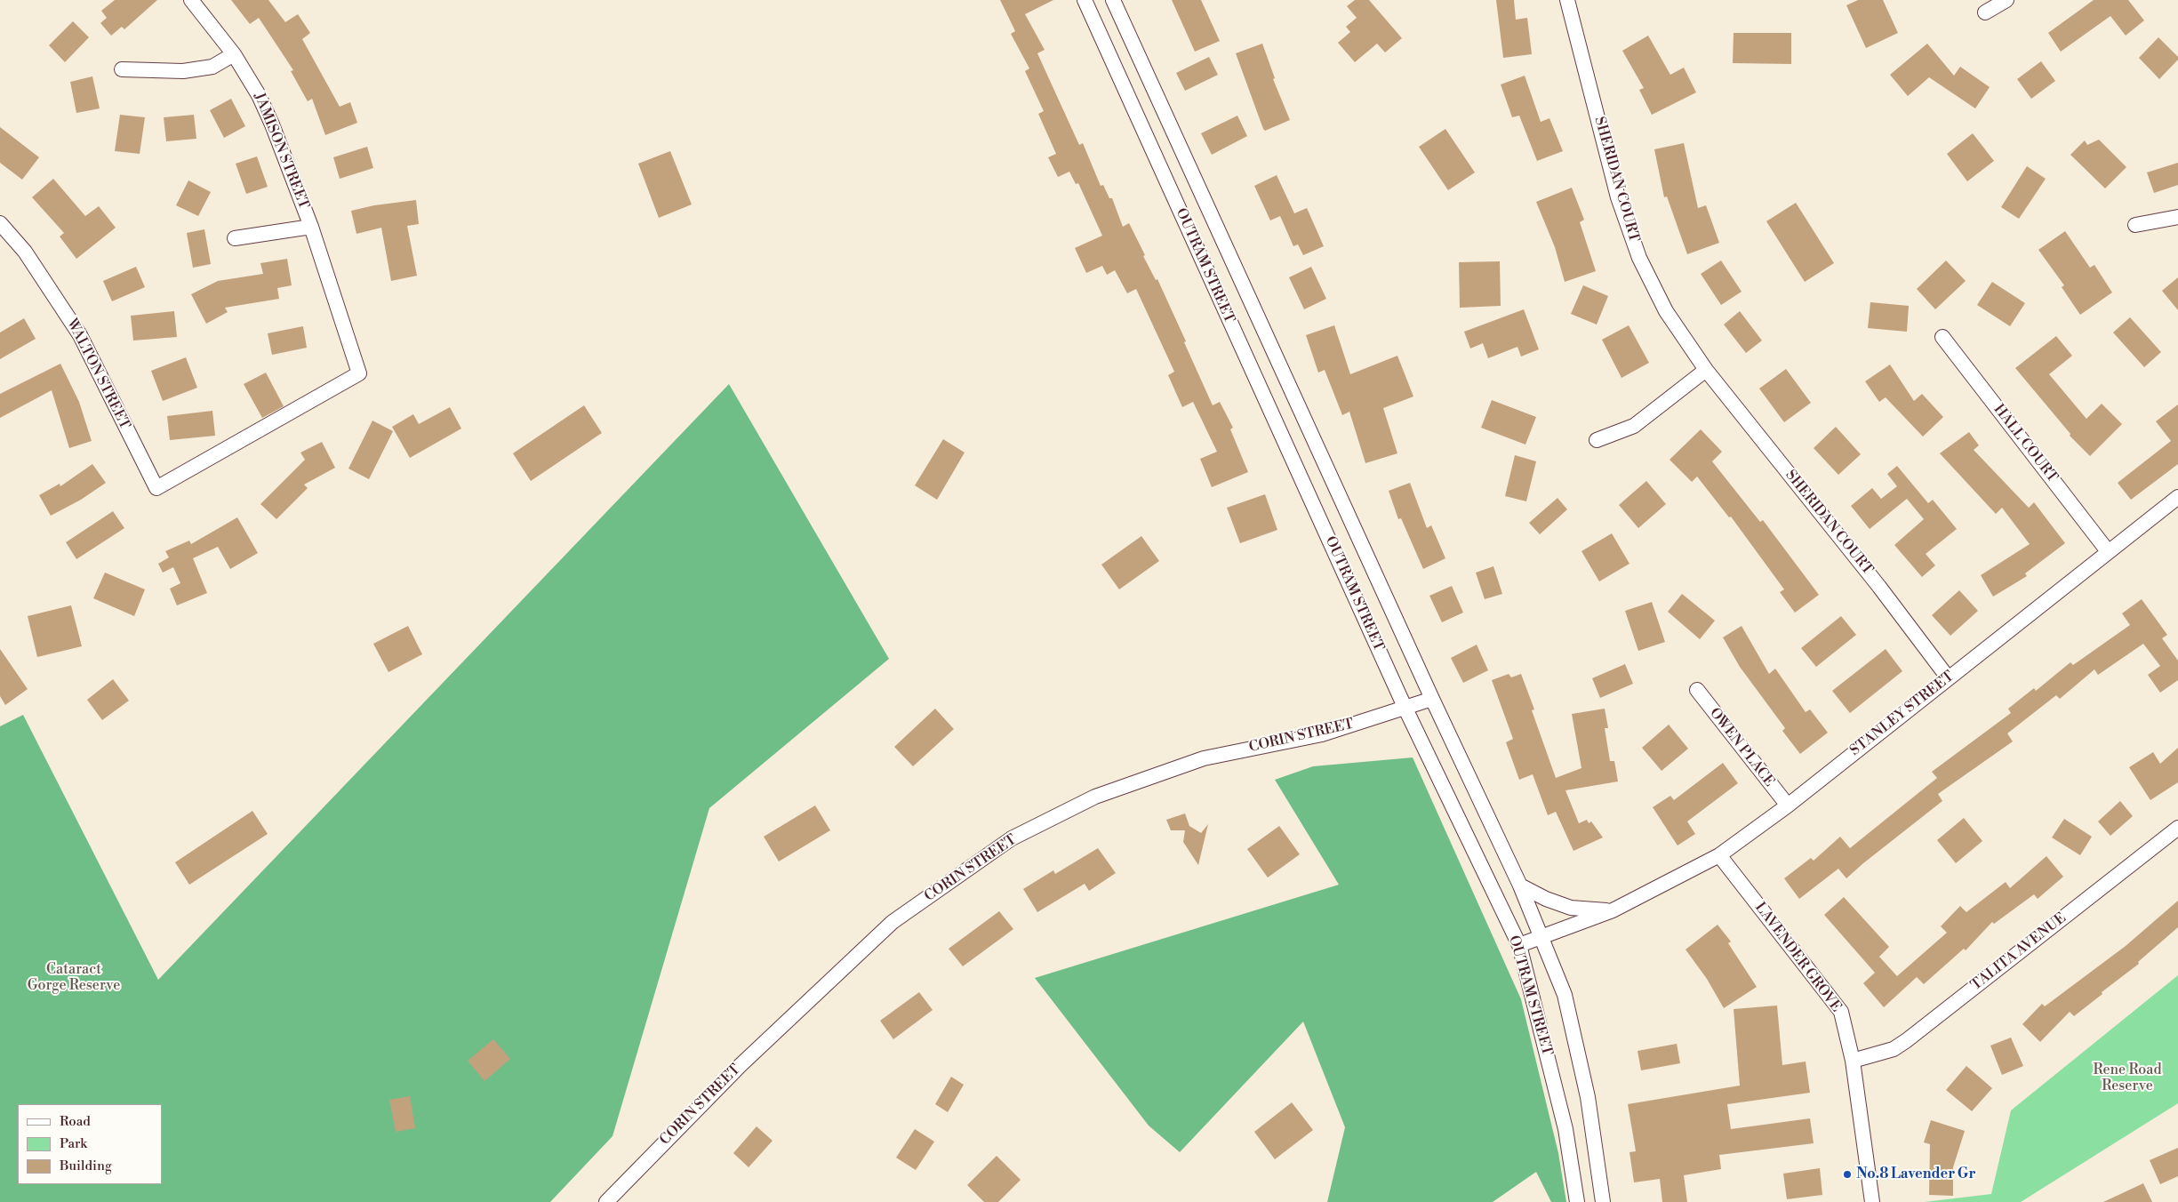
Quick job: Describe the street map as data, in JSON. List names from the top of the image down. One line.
{"streets":{"street":["JAMISON STREET","SHERIDAN COURT","OUTRAM STREET","WALTON STREET","HALL COURT","STANLEY STREET","CORIN STREET","OWEN PLACE","TALITA AVENUE","LAVENDER GROVE"]},"crossings":[["JAMISON STREET","WALTON STREET"],["SHERIDAN COURT","STANLEY STREET"],["OUTRAM STREET","STANLEY STREET"],["OUTRAM STREET","CORIN STREET"],["HALL COURT","STANLEY STREET"],["STANLEY STREET","OWEN PLACE"],["STANLEY STREET","LAVENDER GROVE"],["TALITA AVENUE","LAVENDER GROVE"]],"parks":["Cataract Gorge Reserve","Rene Road Reserve"],"places":["No.8 Lavender Gr"],"legend":["Road","Park","Building"]}
